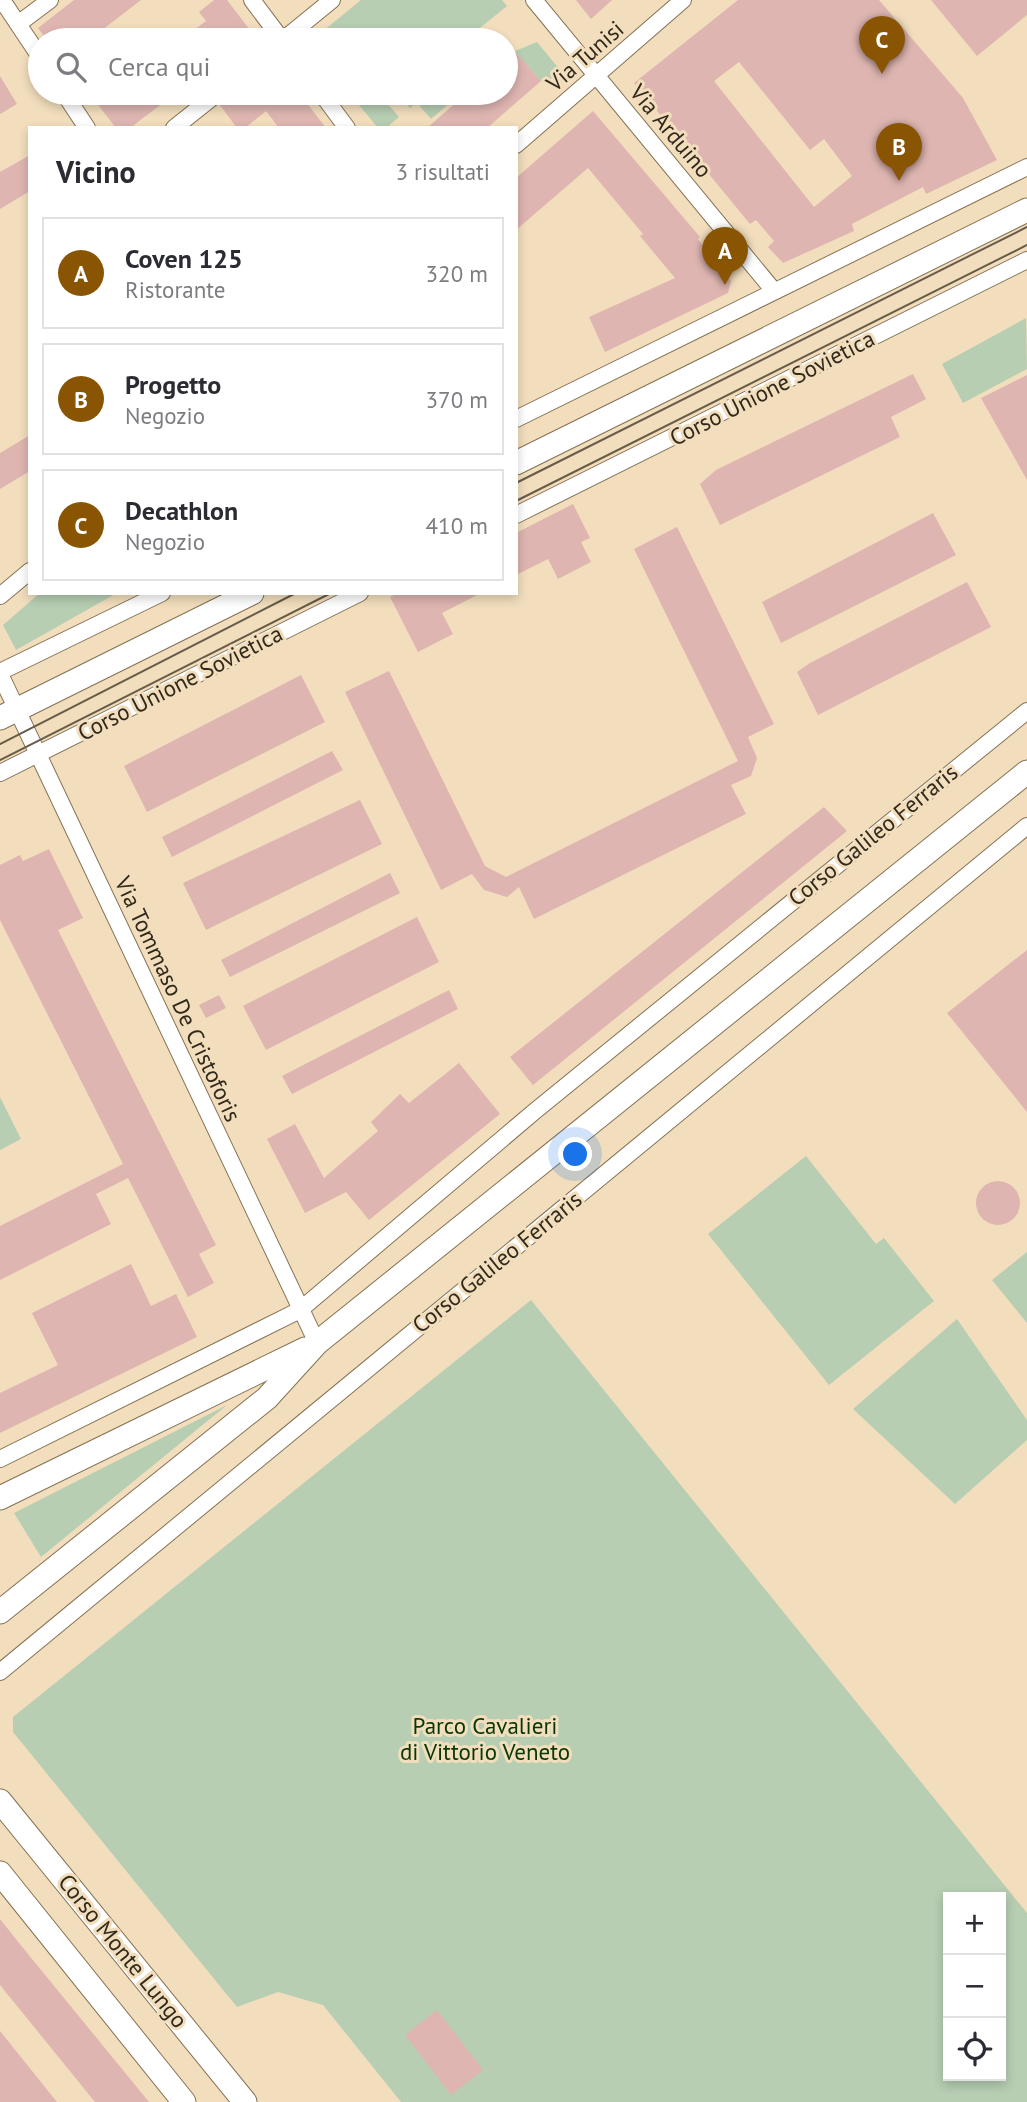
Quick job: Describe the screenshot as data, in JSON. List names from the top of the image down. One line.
{"streets":{"main road":["Corso Unione Sovietica","Corso Galileo Ferraris","Corso Monte Lungo"],"street":["Via Tunisi","Via Arduino","Via Tommaso De Cristoforis"]},"crossings":[["Via Tunisi","Via Arduino"],["Corso Unione Sovietica","Via Tommaso De Cristoforis"],["Corso Galileo Ferraris","Via Tommaso De Cristoforis"]],"parks":["Parco Cavalieri di Vittorio Veneto"],"page":{"pins":["C","B","A"],"search":"Cerca qui","heading":["Vicino","3 risultati"],"list":[{"mark":"A","name":"Coven 125","note":"Ristorante","value":"320 m"},{"mark":"B","name":"Progetto","note":"Negozio","value":"370 m"},{"mark":"C","name":"Decathlon","note":"Negozio","value":"410 m"}],"map_buttons":["+","−"]}}
